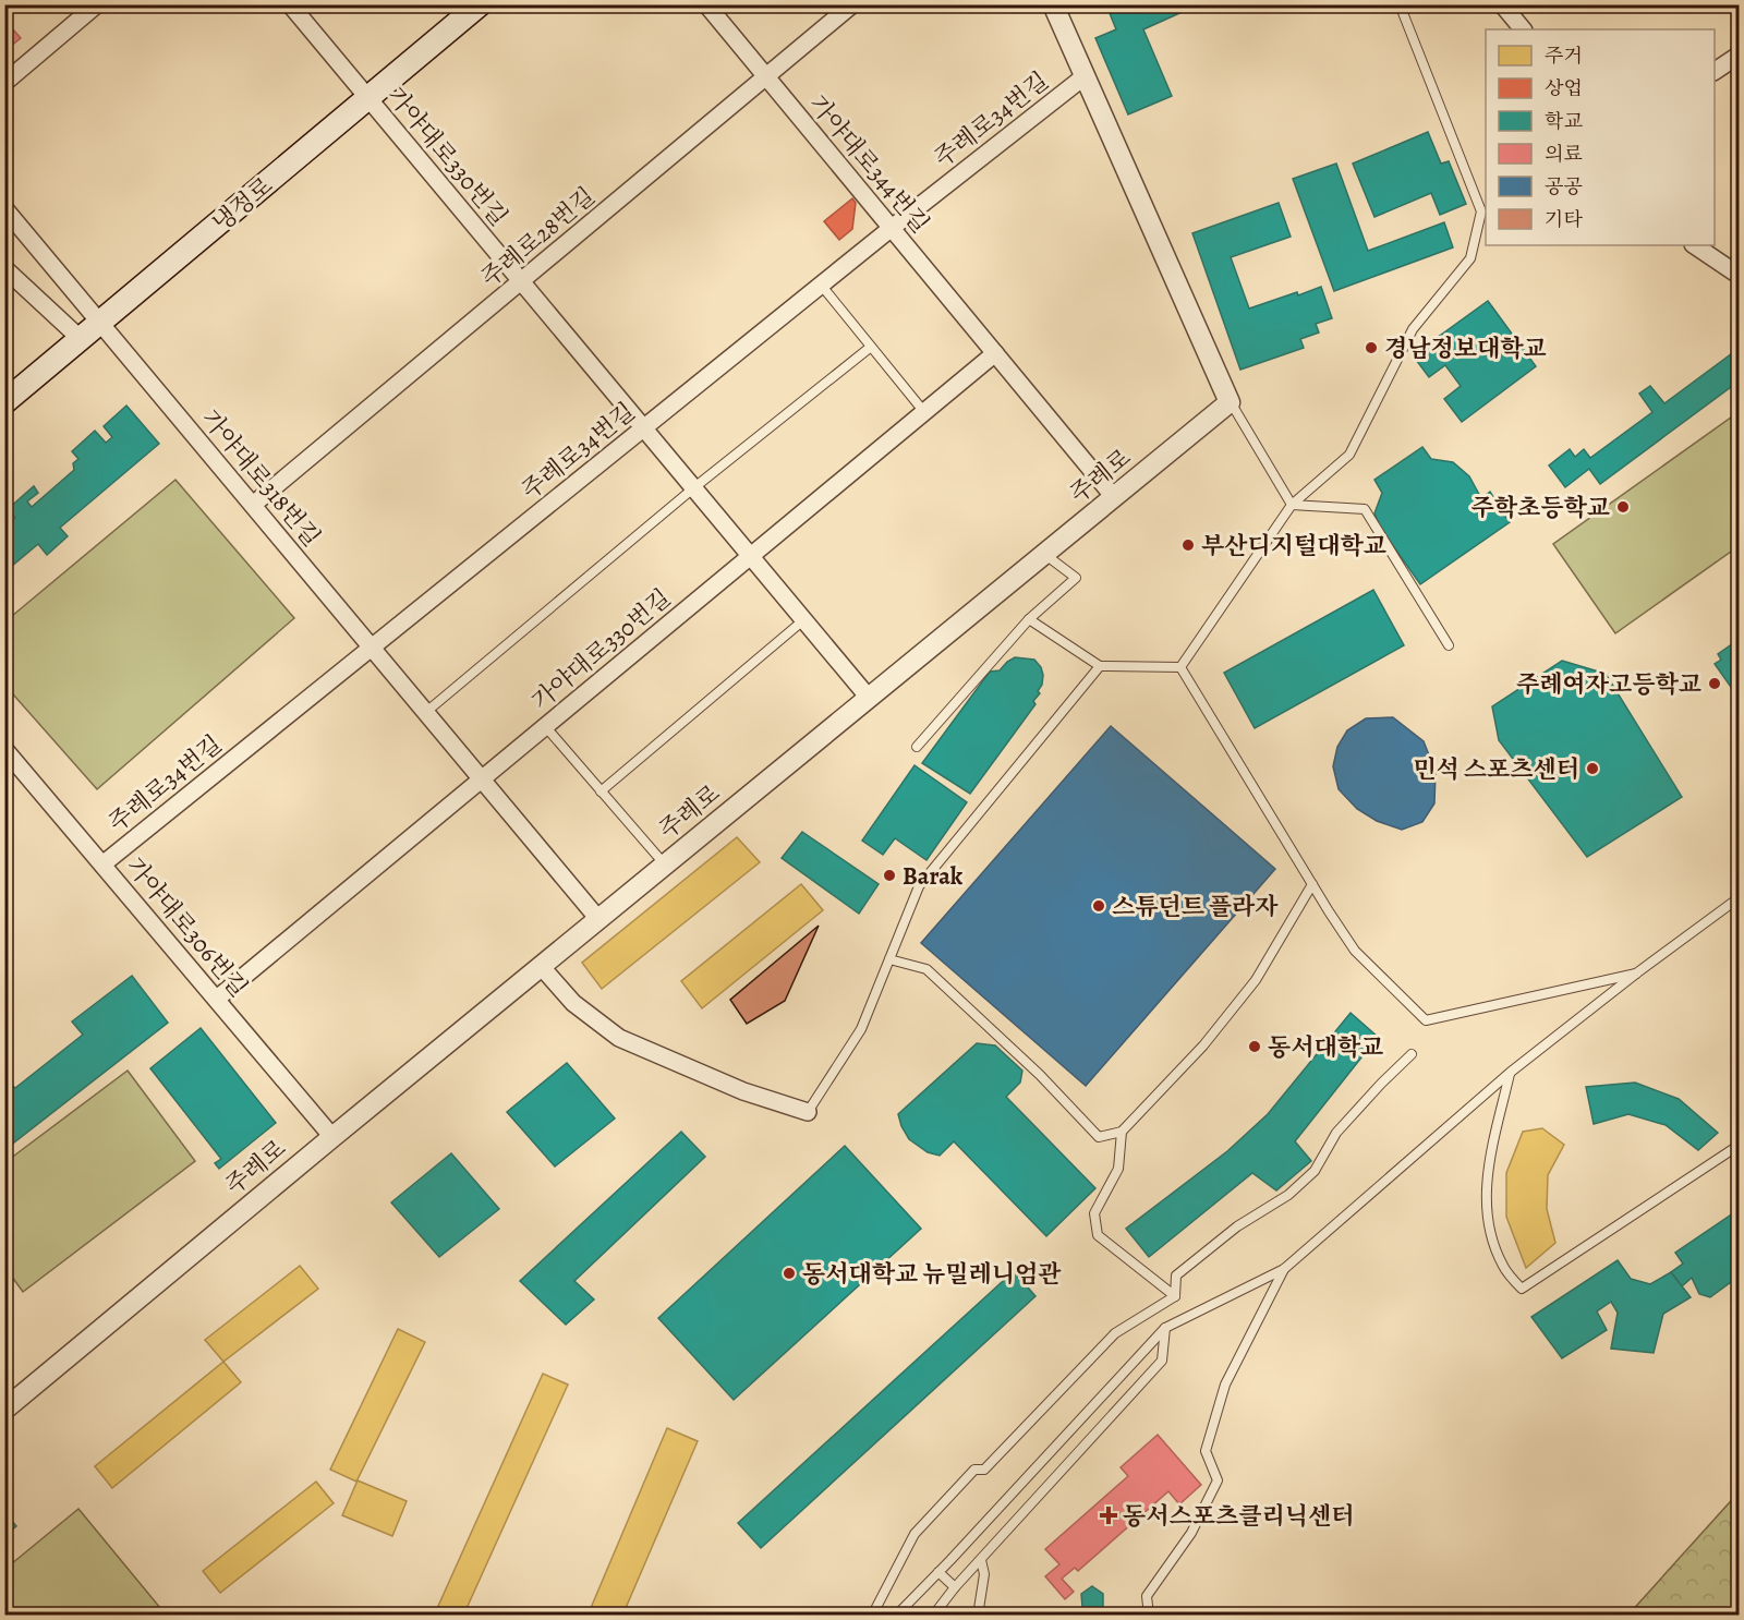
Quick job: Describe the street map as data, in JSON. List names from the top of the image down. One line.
{"streets":{"main road":["냉정로"],"street":["주례로34번길","가야대로330번길","가야대로344번길","주례로28번길","주례로","가야대로318번길","가야대로306번길"]},"crossings":[["주례로34번길","가야대로330번길"],["주례로34번길","가야대로344번길"],["주례로34번길","가야대로318번길"],["주례로34번길","가야대로306번길"],["가야대로330번길","냉정로"],["가야대로330번길","주례로28번길"],["가야대로330번길","주례로"],["가야대로330번길","가야대로318번길"],["가야대로344번길","주례로28번길"],["가야대로344번길","주례로"],["냉정로","가야대로318번길"],["주례로28번길","가야대로318번길"],["주례로","가야대로318번길"],["주례로","가야대로306번길"]],"places":{"other":["경남정보대학교","주학초등학교","부산디지털대학교","주례여자고등학교","민석 스포츠센터","Barak","스튜던트 플라자","동서대학교","동서대학교 뉴밀레니엄관"],"health":["동서스포츠클리닉센터"]},"legend":["주거","상업","학교","의료","공공","기타"]}
